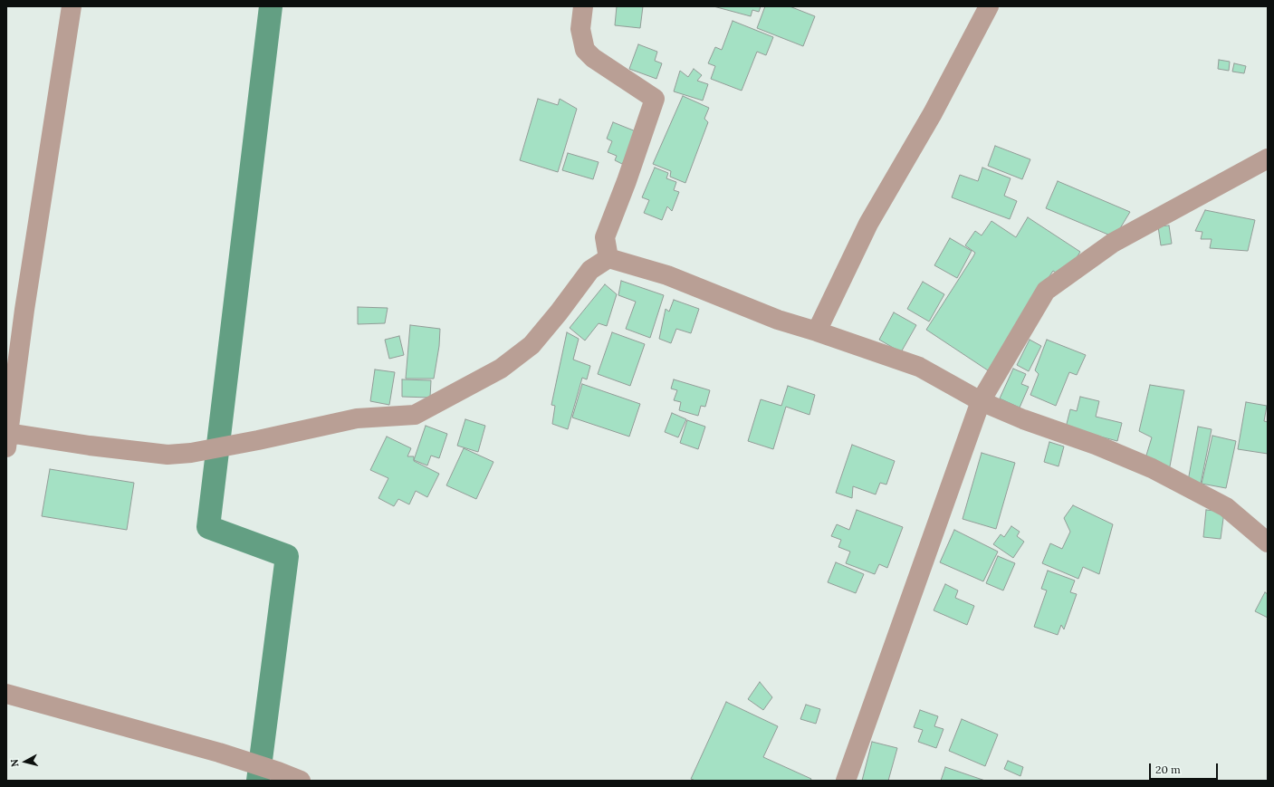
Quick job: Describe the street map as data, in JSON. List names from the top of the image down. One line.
{"scale_bar":"20 m","north":"left"}
